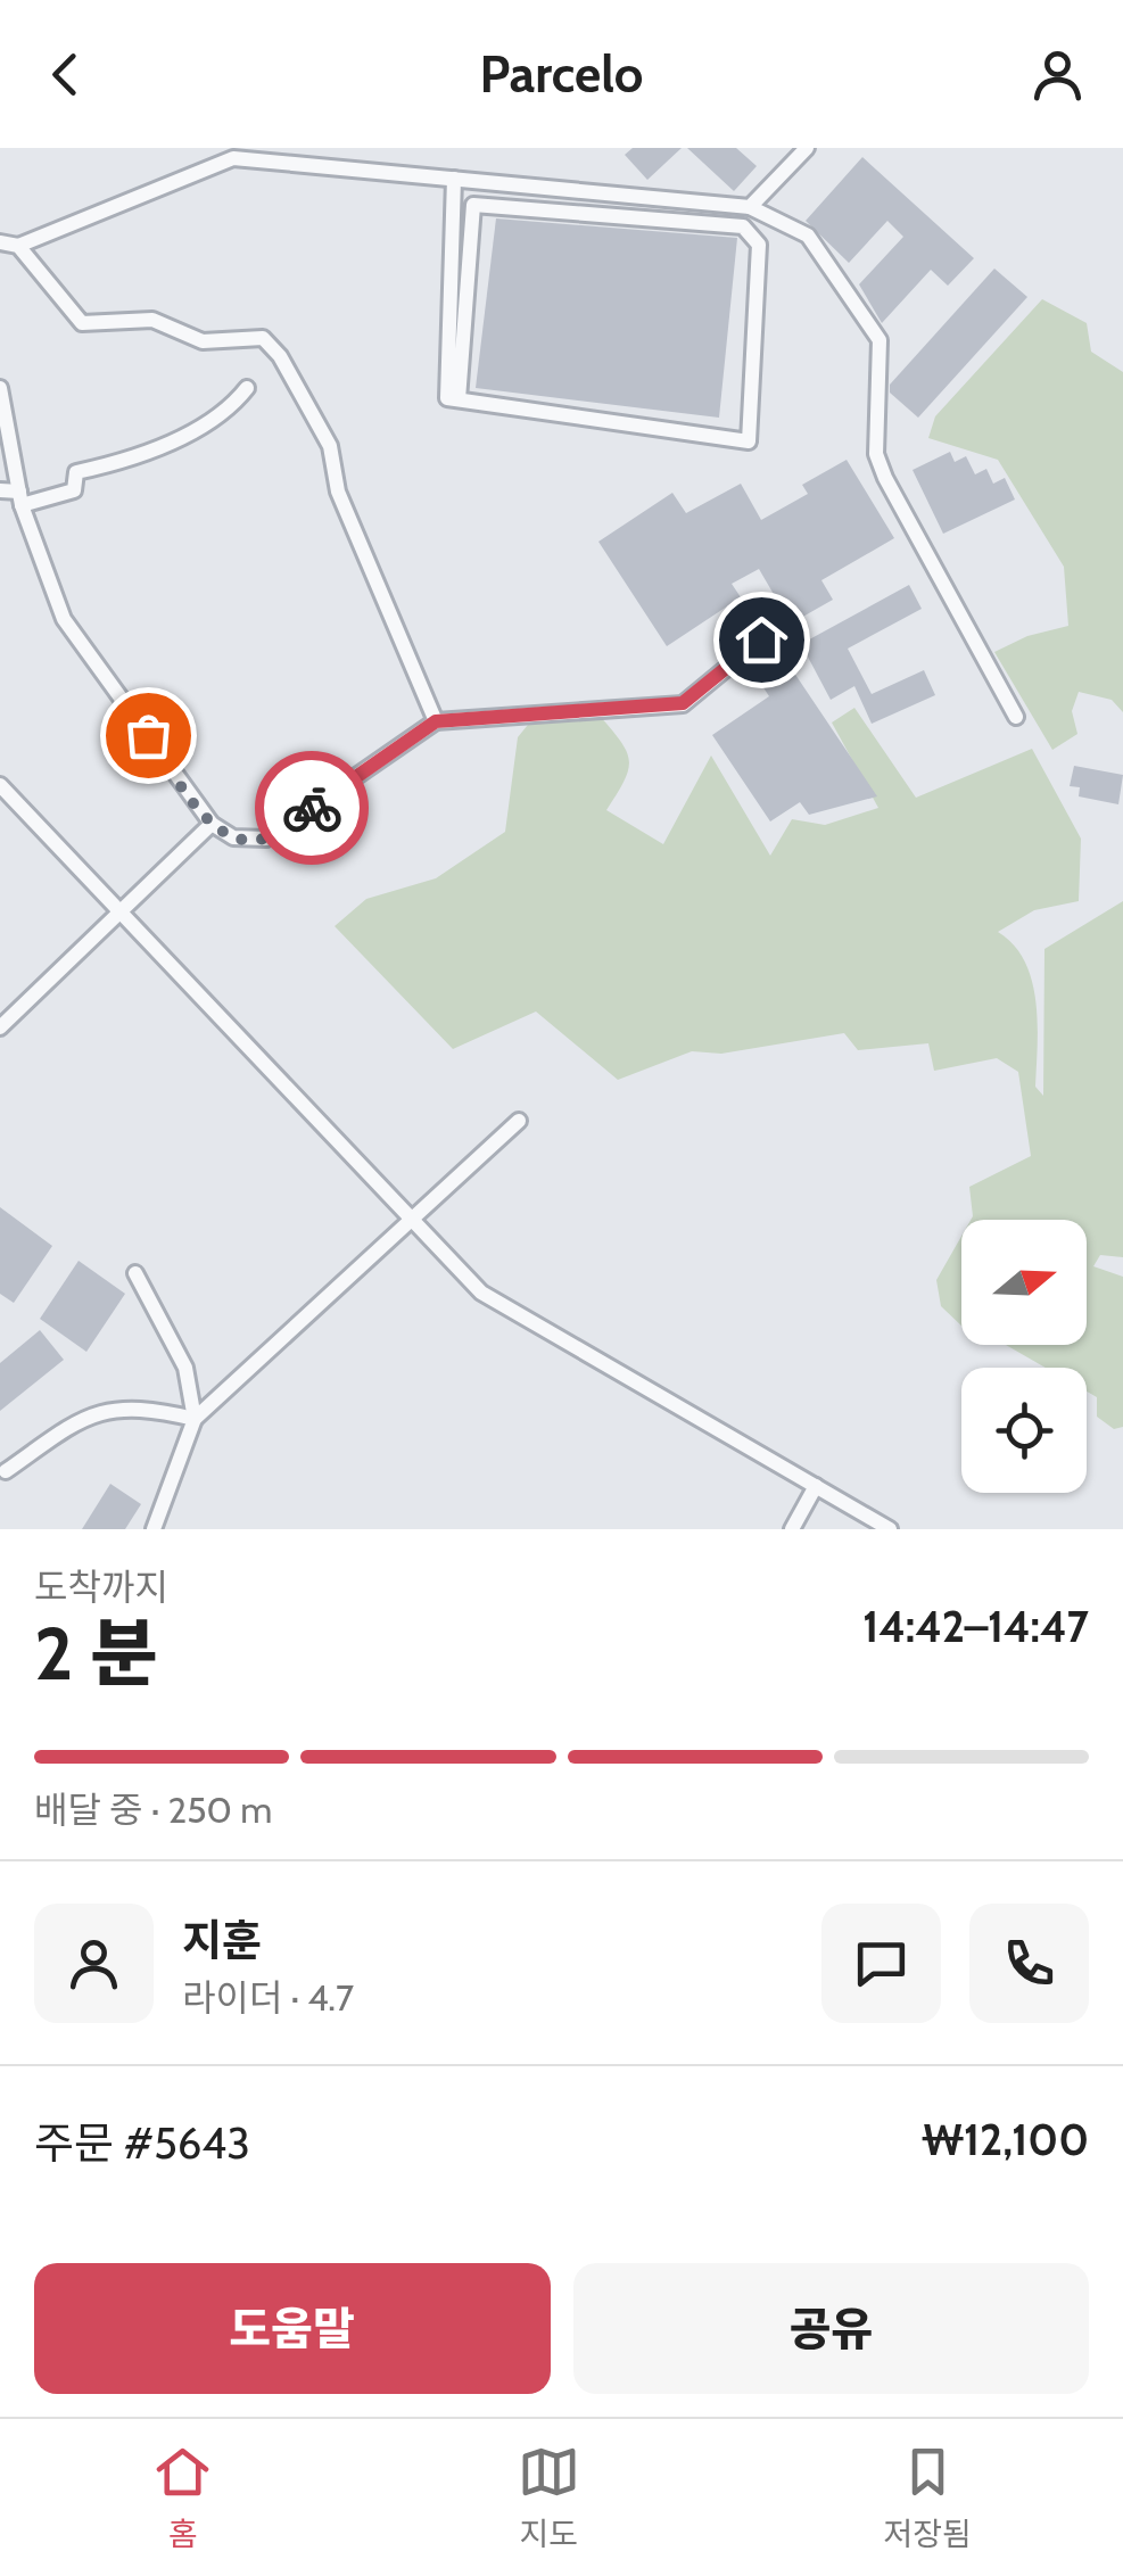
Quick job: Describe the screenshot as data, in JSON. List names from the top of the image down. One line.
{"north":"right","page":{"header":"Parcelo","heading":["2 분","도착까지","14:42–14:47"],"panel":["지훈","라이더 · 4.7","주문 #5643","₩12,100"],"bar":"배달 중 · 250 m","buttons":["도움말","공유"],"tabs":["홈","지도","저장됨"]}}
